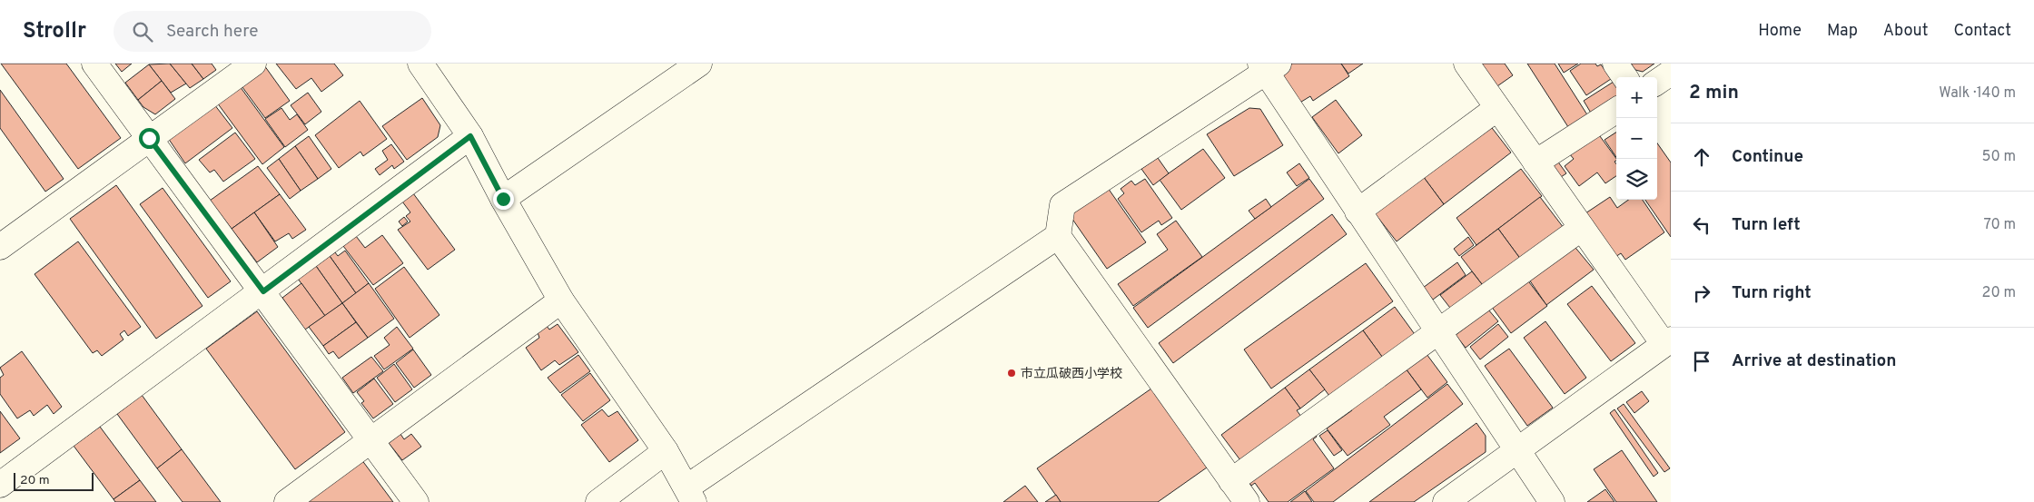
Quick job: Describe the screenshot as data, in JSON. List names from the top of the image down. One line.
{"places":["市立瓜破西小学校"],"scale_bar":"20 m","page":{"header":"Strollr","search":"Search here","nav":["Home","Map","About","Contact"],"heading":["2 min","Walk · 140 m"],"map_buttons":["+","−"],"list":[["Continue","50 m"],["Turn left","70 m"],["Turn right","20 m"],"Arrive at destination"],"scale":"20 m"}}
